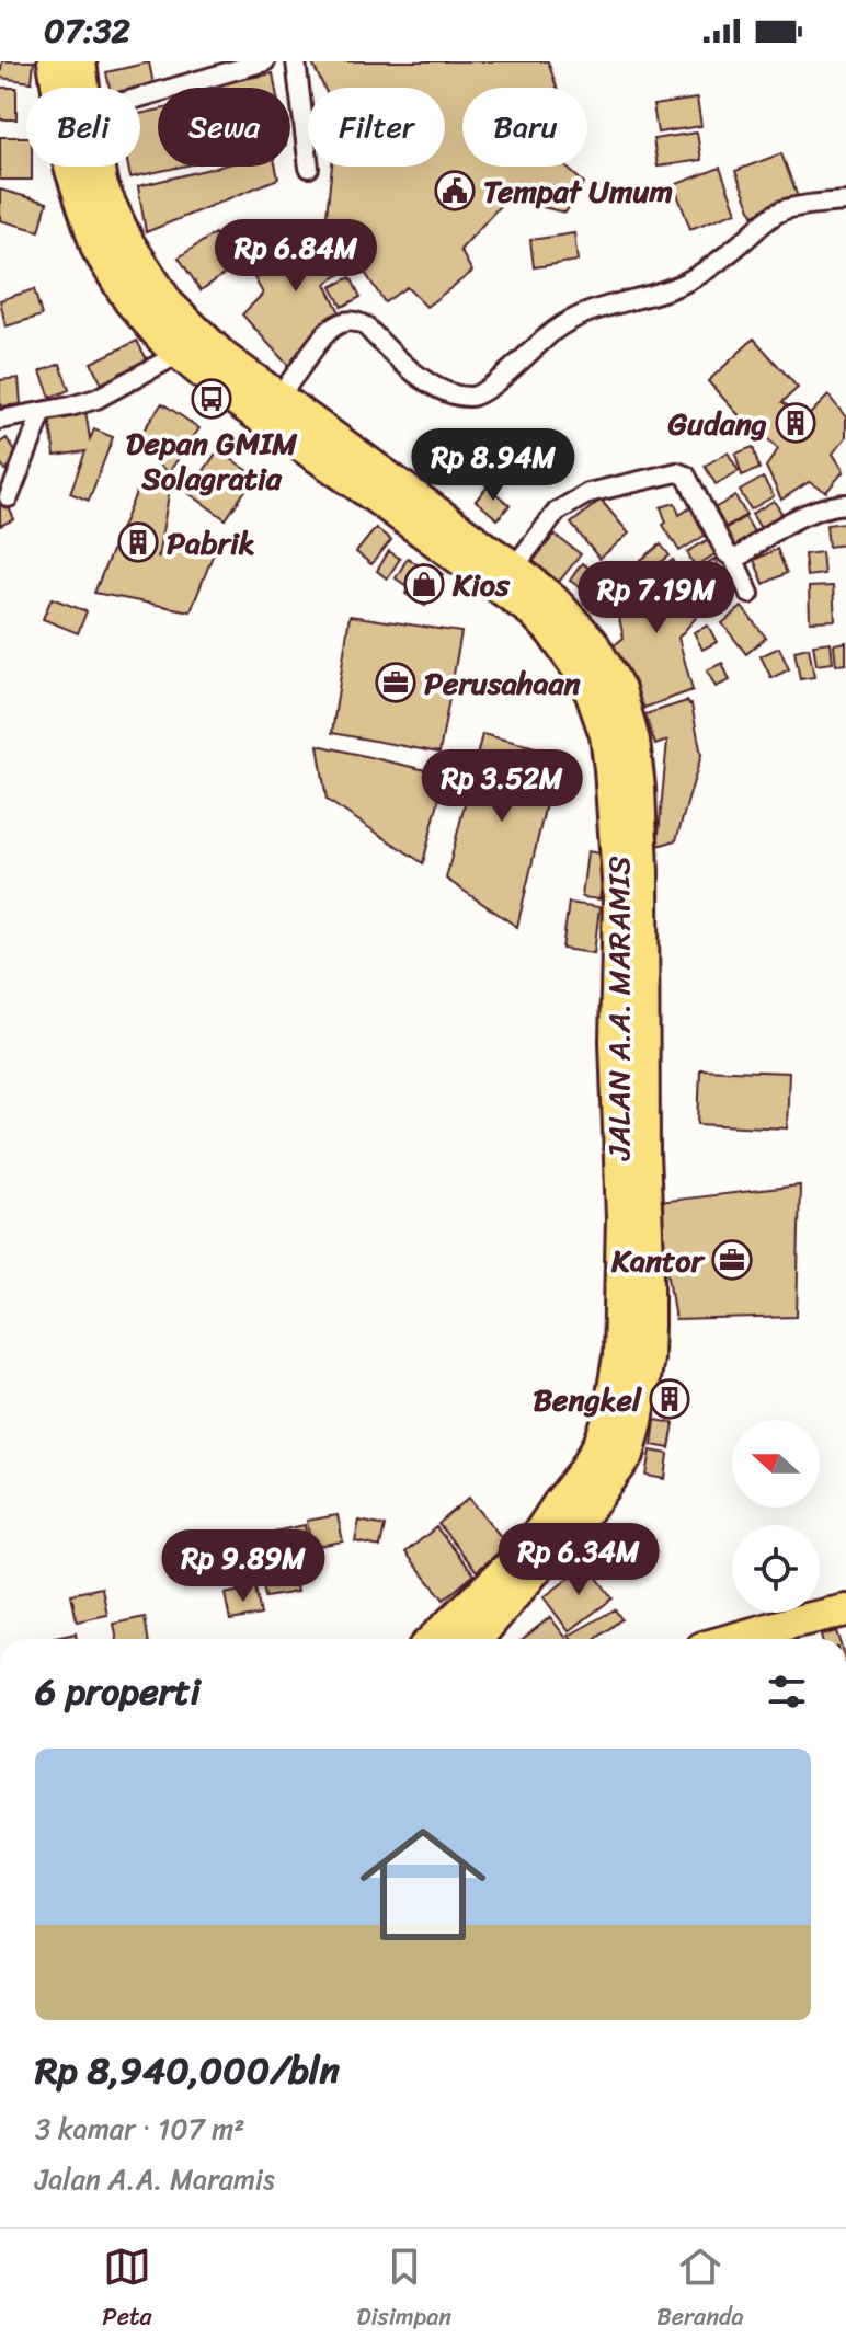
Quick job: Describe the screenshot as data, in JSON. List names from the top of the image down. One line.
{"streets":{"highway":["JALAN A.A. MARAMIS"]},"places":{"public building":["Tempat Umum"],"bus stop":["Depan GMIM Solagratia"],"building":["Gudang","Pabrik","Bengkel"],"shop":["Kios"],"office":["Perusahaan","Kantor"]},"north":"left","page":{"status":"07:32","chip":["Beli","Sewa","Filter","Baru"],"price":["Rp 6.84M","Rp 8.94M","Rp 7.19M","Rp 3.52M","Rp 6.34M","Rp 9.89M"],"heading":"6 properti","list":[{"name":"Rp 8,940,000/bln","note":"3 kamar · 107 m² · Jalan A.A. Maramis"}],"tabs":["Peta","Disimpan","Beranda"]}}
